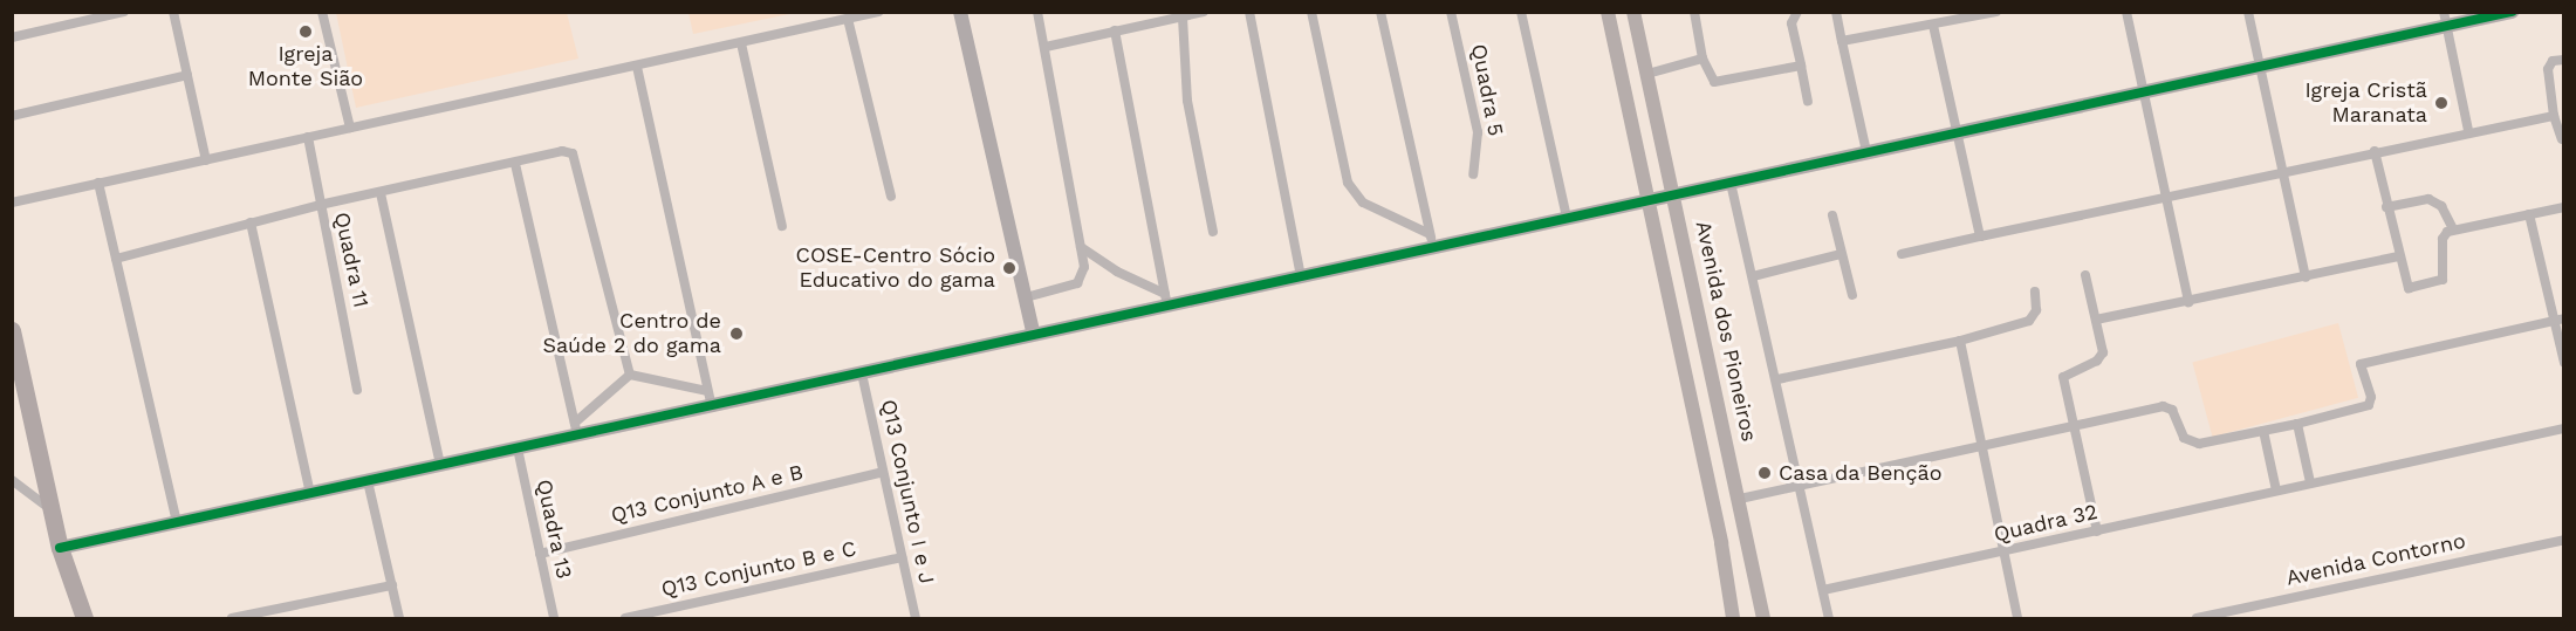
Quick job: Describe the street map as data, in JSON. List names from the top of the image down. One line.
{"streets":{"main road":["Avenida dos Pioneiros"],"street":["Quadra 5","Quadra 11","Q13 Conjunto I e J","Q13 Conjunto A e B","Quadra 32","Quadra 13","Avenida Contorno","Q13 Conjunto B e C"]},"crossings":[["Q13 Conjunto I e J","Q13 Conjunto A e B"],["Q13 Conjunto I e J","Q13 Conjunto B e C"],["Q13 Conjunto A e B","Quadra 13"]],"places":["Igreja Monte Sião","Igreja Cristã Maranata","COSE-Centro Sócio Educativo do gama","Centro de Saúde 2 do gama","Casa da Benção"]}
